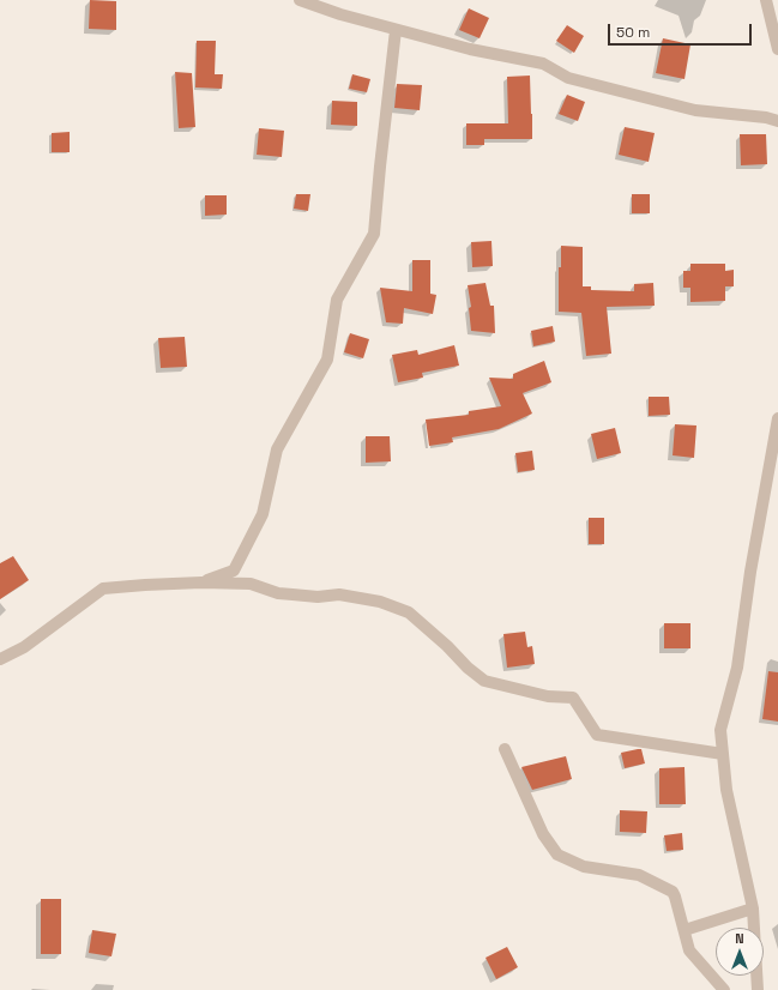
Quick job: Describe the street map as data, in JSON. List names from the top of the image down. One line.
{"scale_bar":"50 m","north":"top"}
